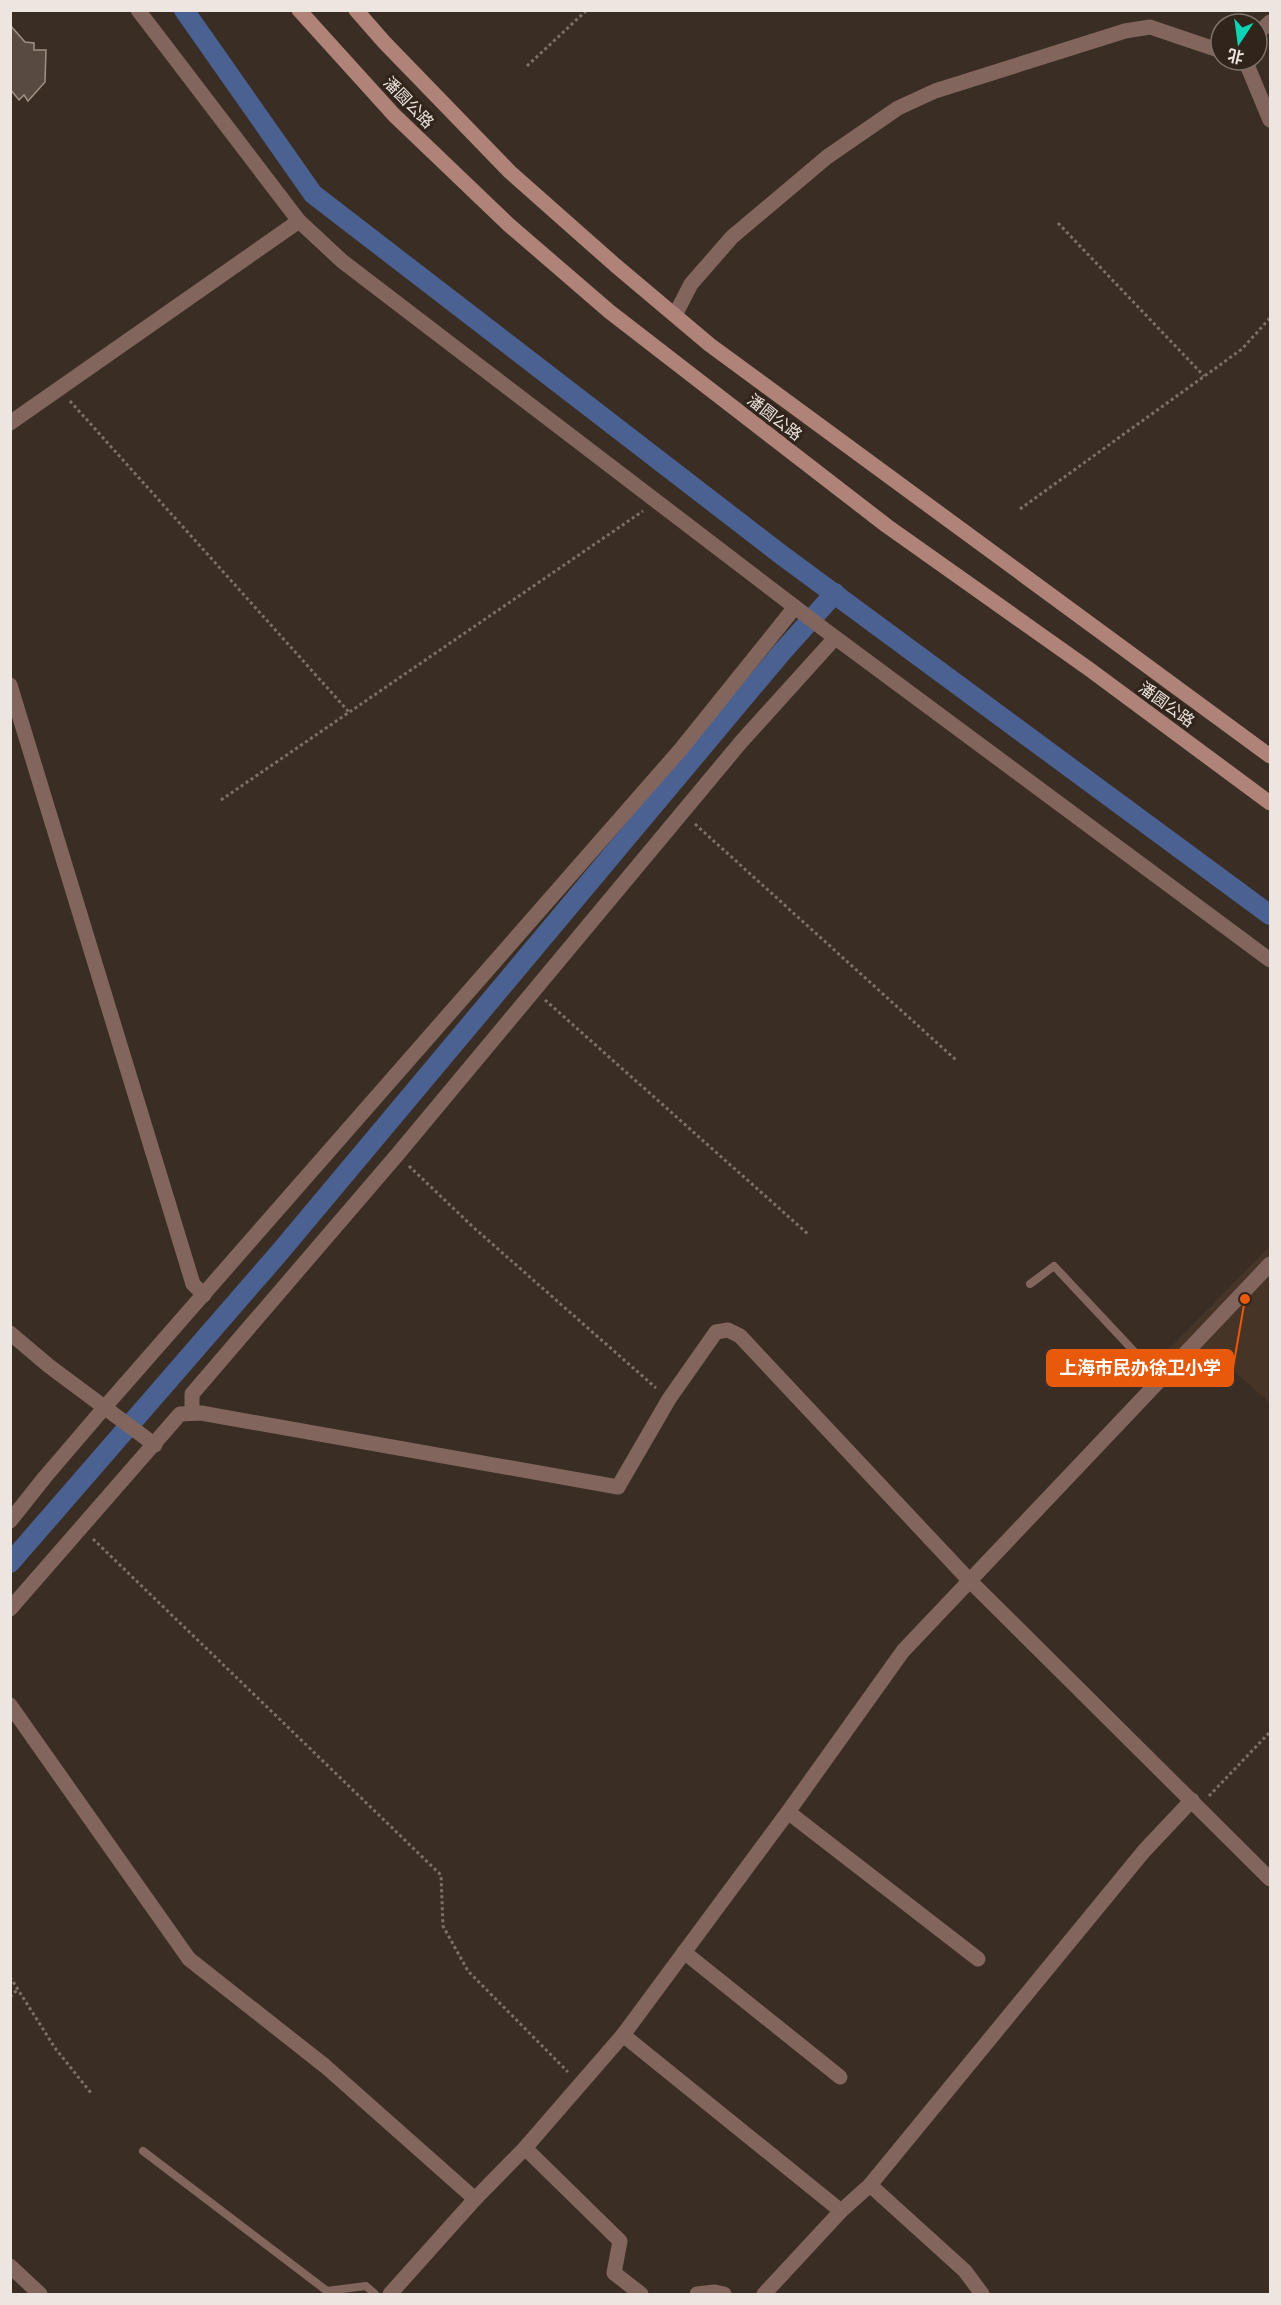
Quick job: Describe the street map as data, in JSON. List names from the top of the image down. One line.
{"streets":{"main road":["潘圆公路"]},"places":["上海市民办徐卫小学"],"north":"bottom"}
